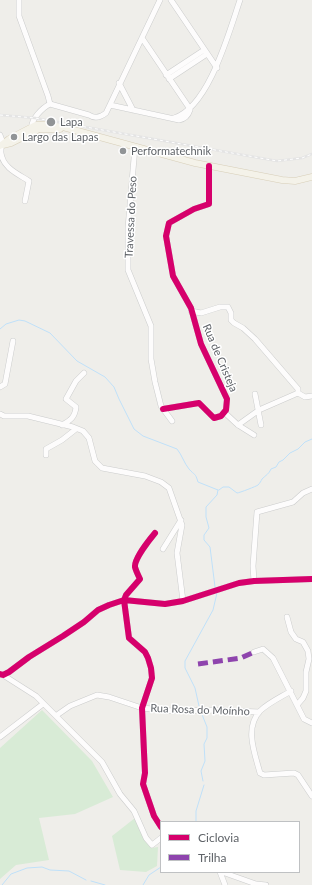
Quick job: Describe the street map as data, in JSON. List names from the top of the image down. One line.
{"streets":{"street":["Travessa do Peso","Rua de Cristeja","Rua Rosa do Moínho"]},"places":["Lapa","Largo das Lapas","Performatechnik"],"legend":["Ciclovia","Trilha"]}
